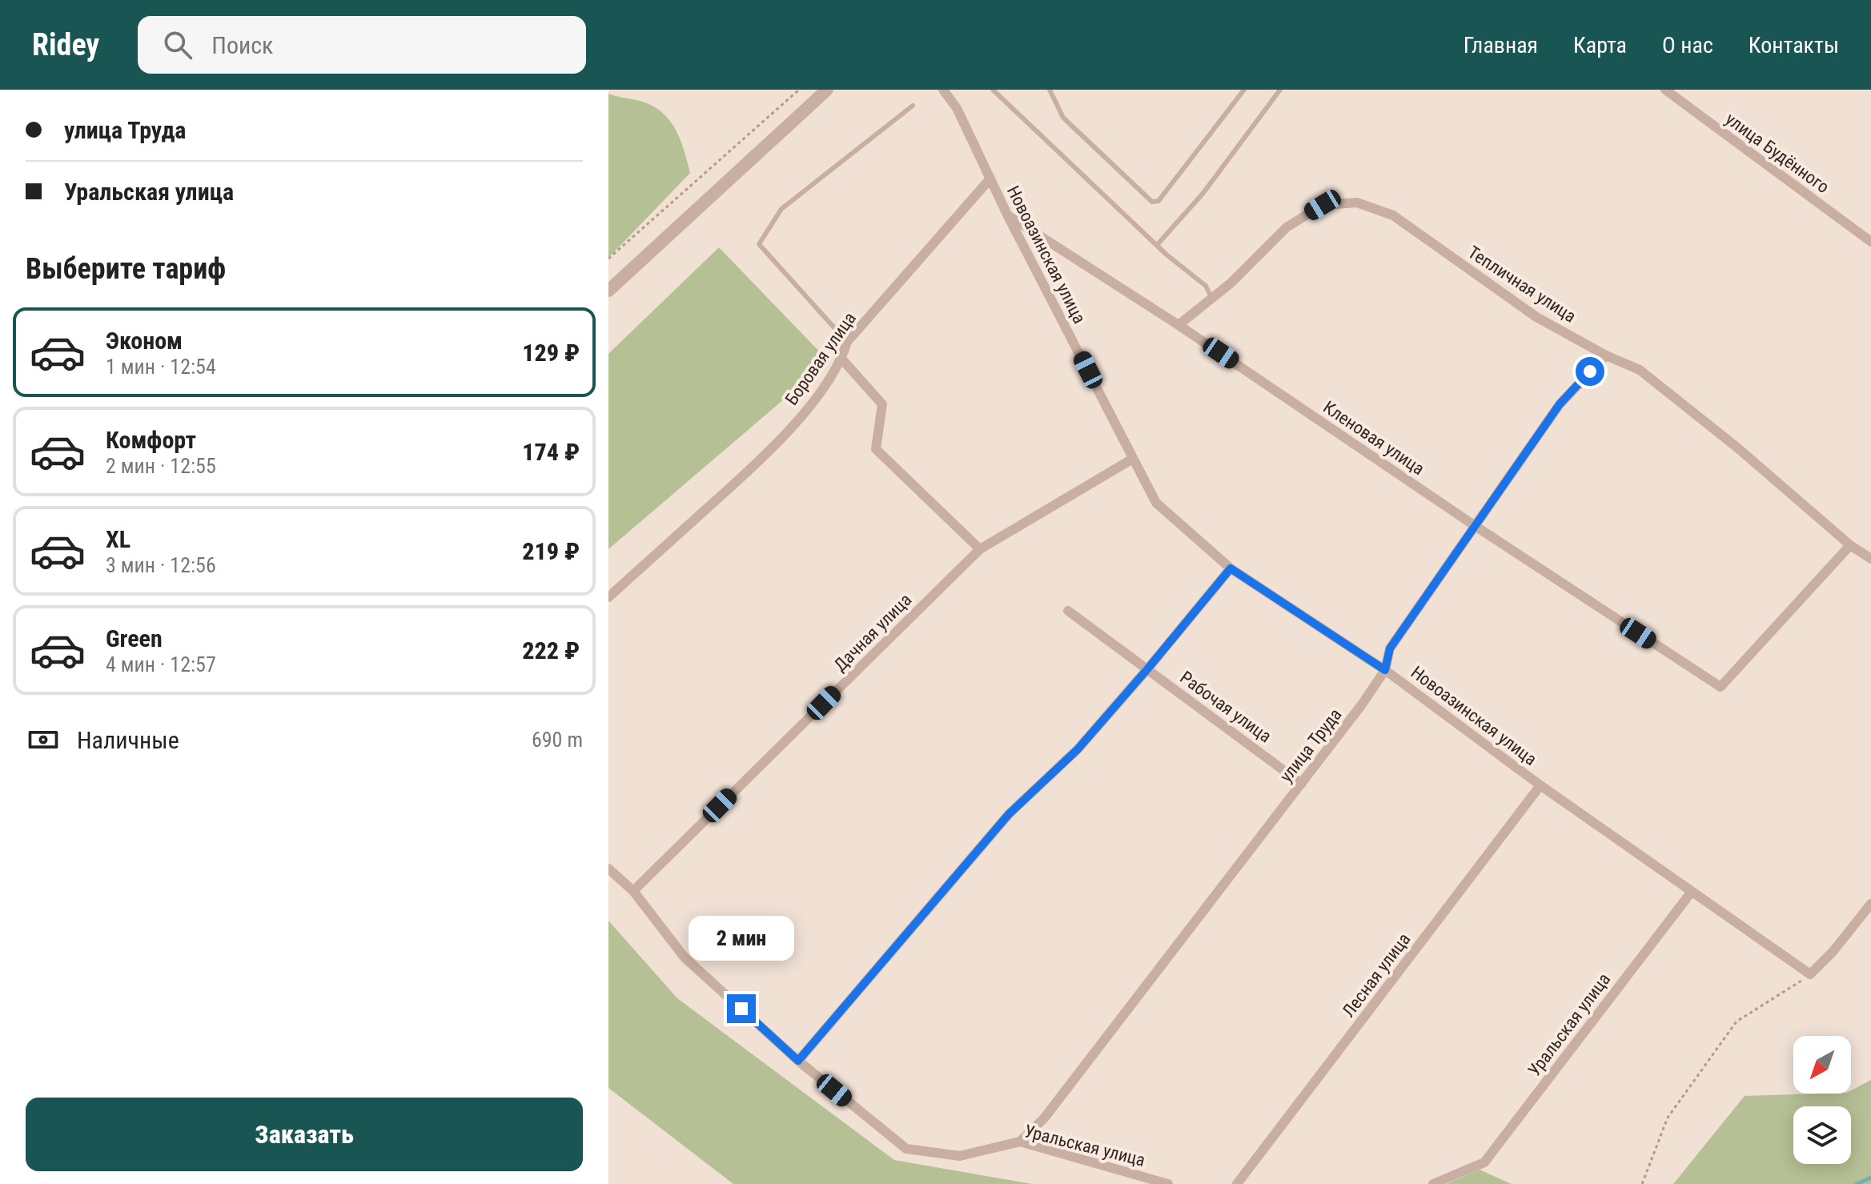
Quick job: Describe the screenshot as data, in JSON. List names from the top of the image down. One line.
{"streets":{"street":["улица Будённого","Новоазинская улица","Тепличная улица","Боровая улица","Кленовая улица","Дачная улица","Рабочая улица","улица Труда","Лесная улица","Уральская улица"]},"crossings":[["Новоазинская улица","Боровая улица"],["Новоазинская улица","Кленовая улица"],["Новоазинская улица","Дачная улица"],["Новоазинская улица","улица Труда"],["Новоазинская улица","Лесная улица"],["Новоазинская улица","Уральская улица"],["Тепличная улица","Кленовая улица"],["Тепличная улица","улица Труда"],["Кленовая улица","улица Труда"],["Дачная улица","Уральская улица"],["Рабочая улица","улица Труда"],["улица Труда","Уральская улица"]],"north":"bottom left","page":{"header":"Ridey","search":"Поиск","nav":["Главная","Карта","О нас","Контакты"],"banner":["улица Труда","Уральская улица"],"heading":"Выберите тариф","list":[{"name":"Эконом","note":"1 мин · 12:54","value":"129 ₽"},{"name":"Комфорт","note":"2 мин · 12:55","value":"174 ₽"},{"name":"XL","note":"3 мин · 12:56","value":"219 ₽"},{"name":"Green","note":"4 мин · 12:57","value":"222 ₽"}],"pay":["Наличные","690 m"],"bubble":"2 мин","buttons":"Заказать"}}
